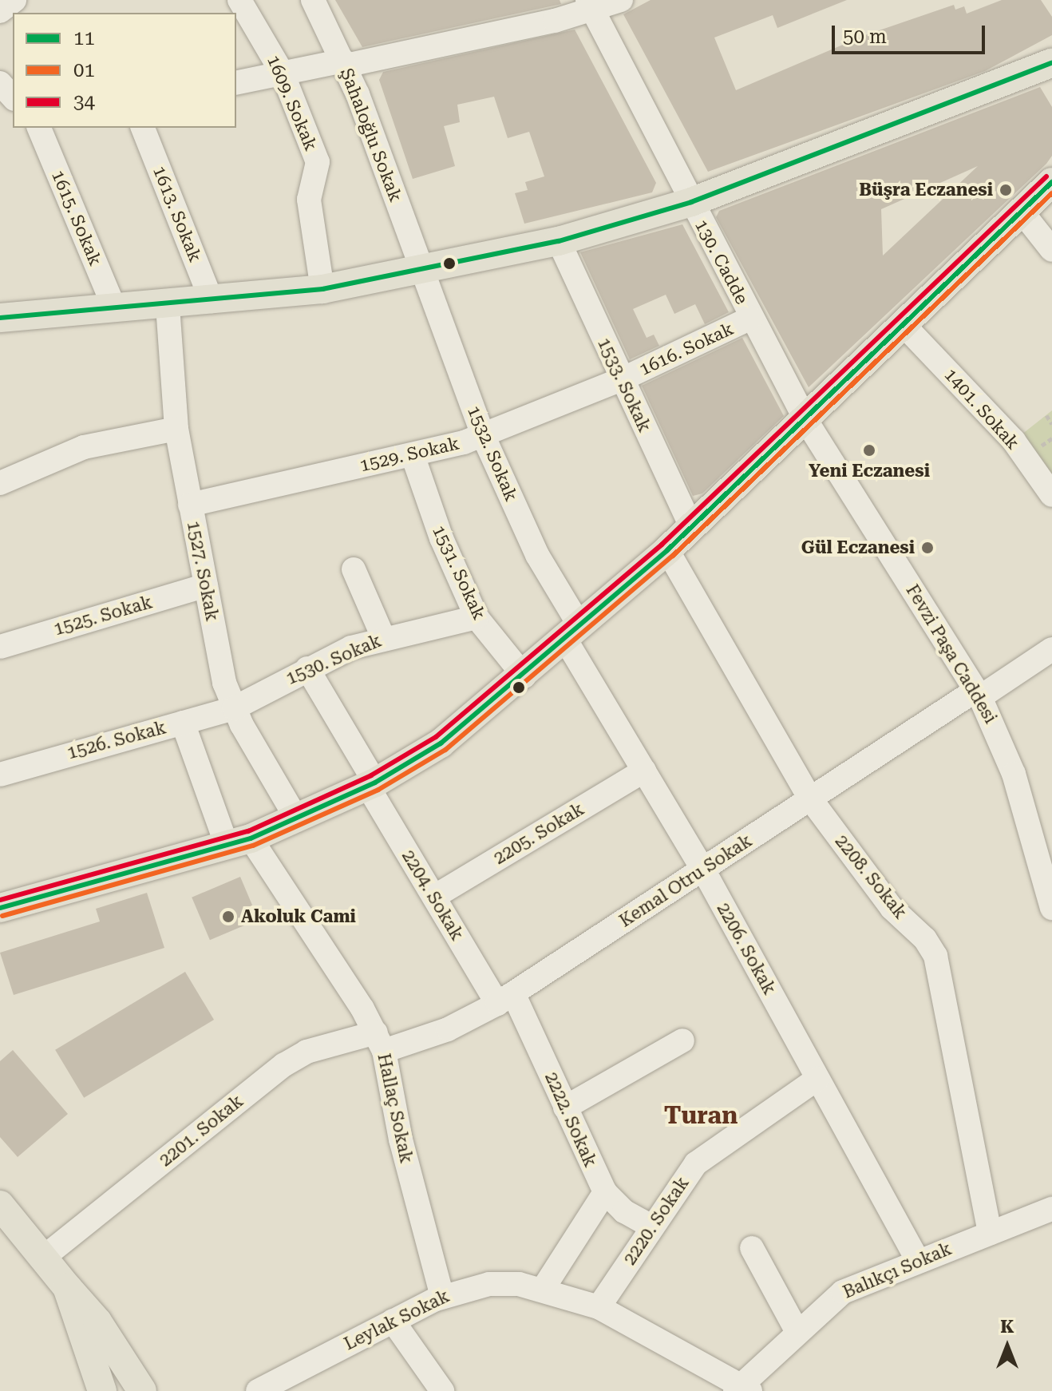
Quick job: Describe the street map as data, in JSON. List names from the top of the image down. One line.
{"streets":{"street":["1609. Sokak","Şahaloğlu Sokak","1613. Sokak","1615. Sokak","130. Cadde","1616. Sokak","1533. Sokak","1401. Sokak","1532. Sokak","1529. Sokak","1527. Sokak","1531. Sokak","1525. Sokak","Fevzi Paşa Caddesi","1530. Sokak","1526. Sokak","2205. Sokak","2208. Sokak","Kemal Otru Sokak","2204. Sokak","2206. Sokak","Hallaç Sokak","2222. Sokak","2201. Sokak","2220. Sokak","Balıkçı Sokak","Leylak Sokak"]},"crossings":[["Şahaloğlu Sokak","1532. Sokak"],["130. Cadde","1616. Sokak"],["130. Cadde","Fevzi Paşa Caddesi"],["1616. Sokak","1533. Sokak"],["1616. Sokak","1529. Sokak"],["1533. Sokak","1529. Sokak"],["1532. Sokak","1529. Sokak"],["1532. Sokak","2206. Sokak"],["1529. Sokak","1527. Sokak"],["1529. Sokak","1531. Sokak"],["1527. Sokak","1525. Sokak"],["1527. Sokak","1530. Sokak"],["1527. Sokak","1526. Sokak"],["1531. Sokak","1530. Sokak"],["Fevzi Paşa Caddesi","Kemal Otru Sokak"],["1530. Sokak","1526. Sokak"],["1530. Sokak","2204. Sokak"],["1526. Sokak","Hallaç Sokak"],["2205. Sokak","2204. Sokak"],["2205. Sokak","2206. Sokak"],["2208. Sokak","Kemal Otru Sokak"],["2208. Sokak","Balıkçı Sokak"],["Kemal Otru Sokak","2204. Sokak"],["Kemal Otru Sokak","2206. Sokak"],["Kemal Otru Sokak","Hallaç Sokak"],["Kemal Otru Sokak","2222. Sokak"],["Kemal Otru Sokak","2201. Sokak"],["2204. Sokak","2222. Sokak"],["2206. Sokak","2220. Sokak"],["2206. Sokak","Balıkçı Sokak"],["Hallaç Sokak","2201. Sokak"],["Hallaç Sokak","Leylak Sokak"],["2222. Sokak","2220. Sokak"],["2220. Sokak","Leylak Sokak"],["Balıkçı Sokak","Leylak Sokak"]],"districts":["Turan"],"places":["Büşra Eczanesi","Yeni Eczanesi","Gül Eczanesi","Akoluk Cami"],"lines":["transit line 11","transit line 34","transit line 01"],"legend":["11","01","34"],"scale_bar":"50 m","north":"top"}
